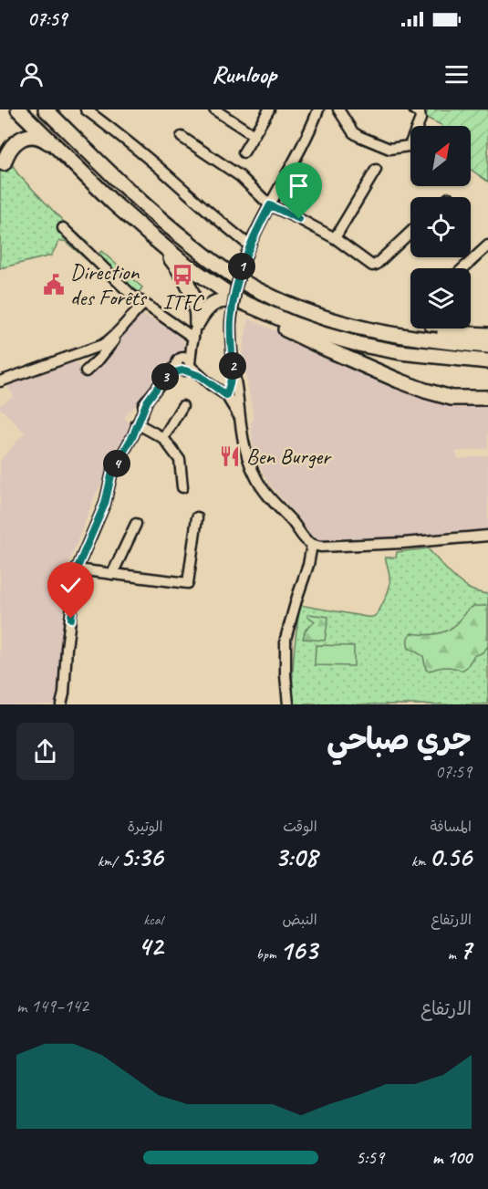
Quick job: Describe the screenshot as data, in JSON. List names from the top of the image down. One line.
{"places":{"bus stop":["ITFC"],"public building":["Direction des Forêts"],"restaurant":["Ben Burger"]},"north":"top right","page":{"status":"07:59","header":"Runloop","pins":["1","2","3","4"],"heading":["جري صباحي","07:59"],"stats":[["المسافة","0.56 km"],["الوقت","3:08"],["الوتيرة","5:36 /km"],["الارتفاع","7 m"],["النبض","163 bpm"],["kcal","42"]],"chart":["الارتفاع","142–149 m"],"list":[{"name":"100 m","note":"5:59"}]}}
